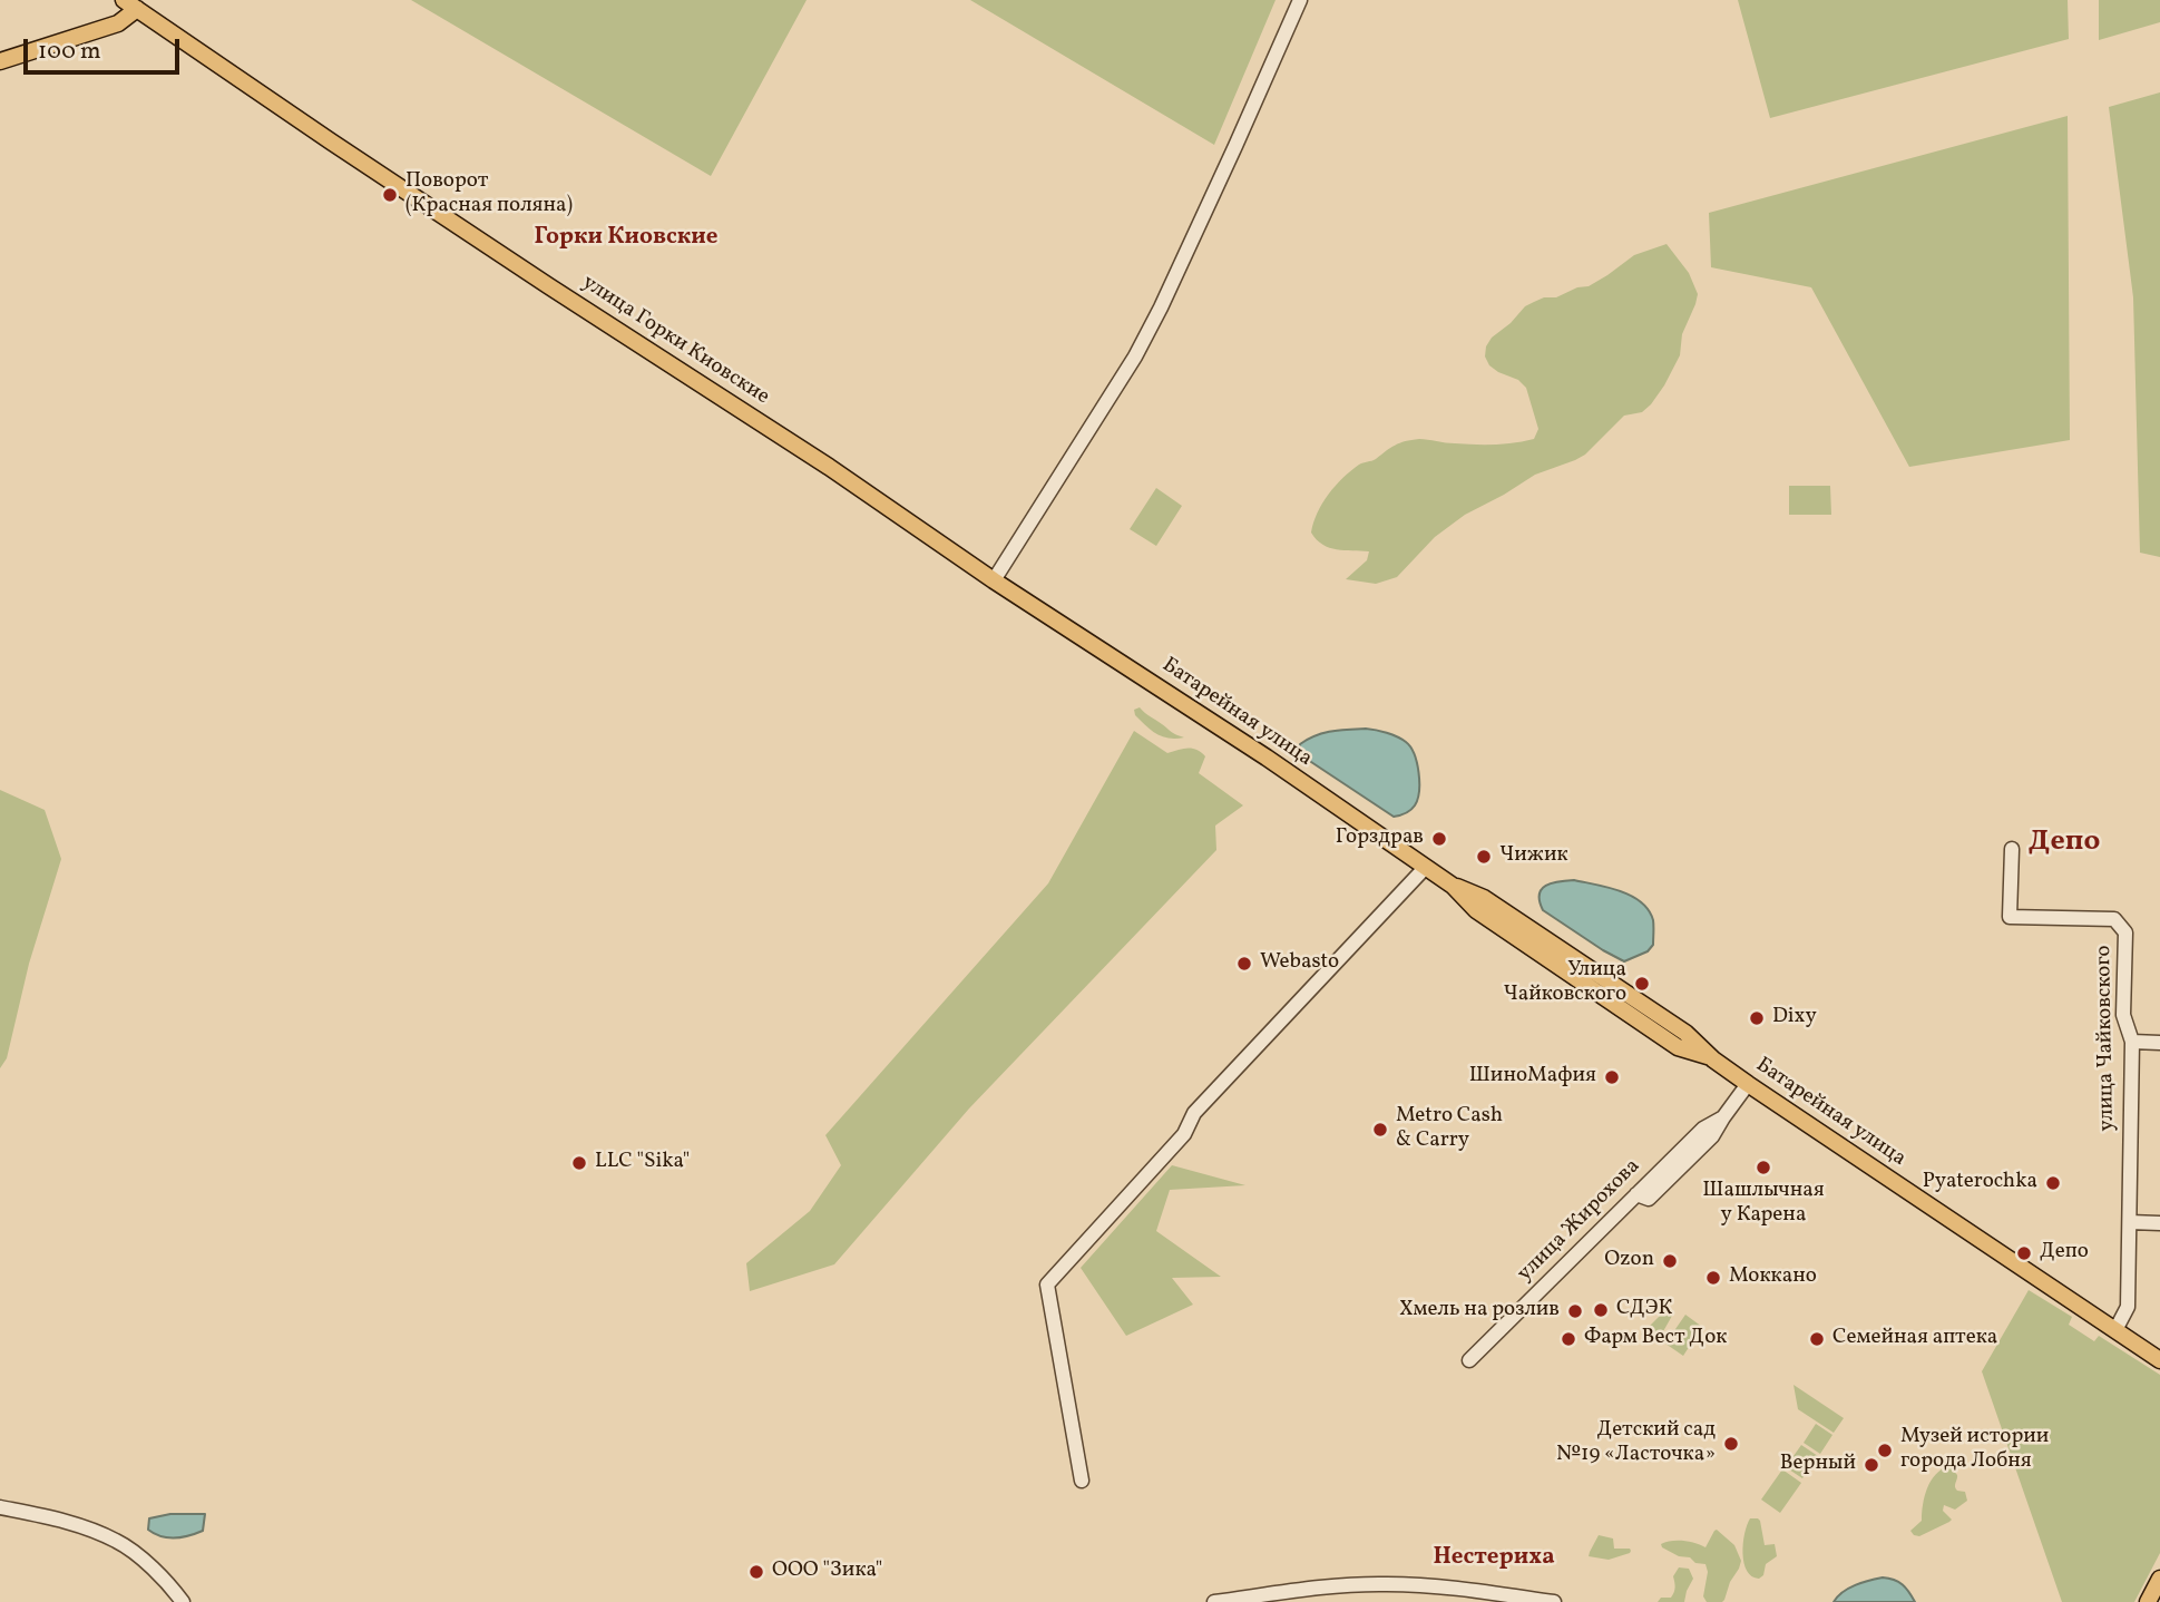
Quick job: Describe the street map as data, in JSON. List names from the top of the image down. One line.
{"streets":{"main road":["улица Горки Киовские","Батарейная улица"],"street":["улица Чайковского","улица Жирохова"]},"crossings":[["улица Горки Киовские","Батарейная улица"],["Батарейная улица","улица Чайковского"],["Батарейная улица","улица Жирохова"]],"districts":["Горки Киовские","Депо","Нестериха"],"places":["Поворот (Красная поляна)","Горздрав","Чижик","Webasto","Улица Чайковского","Dixy","ШиноМафия","Metro Cash & Carry","LLC \"Sika\"","Шашлычная у Карена","Pyaterochka","Депо","Ozon","Моккано","СДЭК","Хмель на розлив","Фарм Вест Док","Семейная аптека","Детский сад №19 «Ласточка»","Музей истории города Лобня","Верный","ООО \"Зика\""],"scale_bar":"100 m"}
